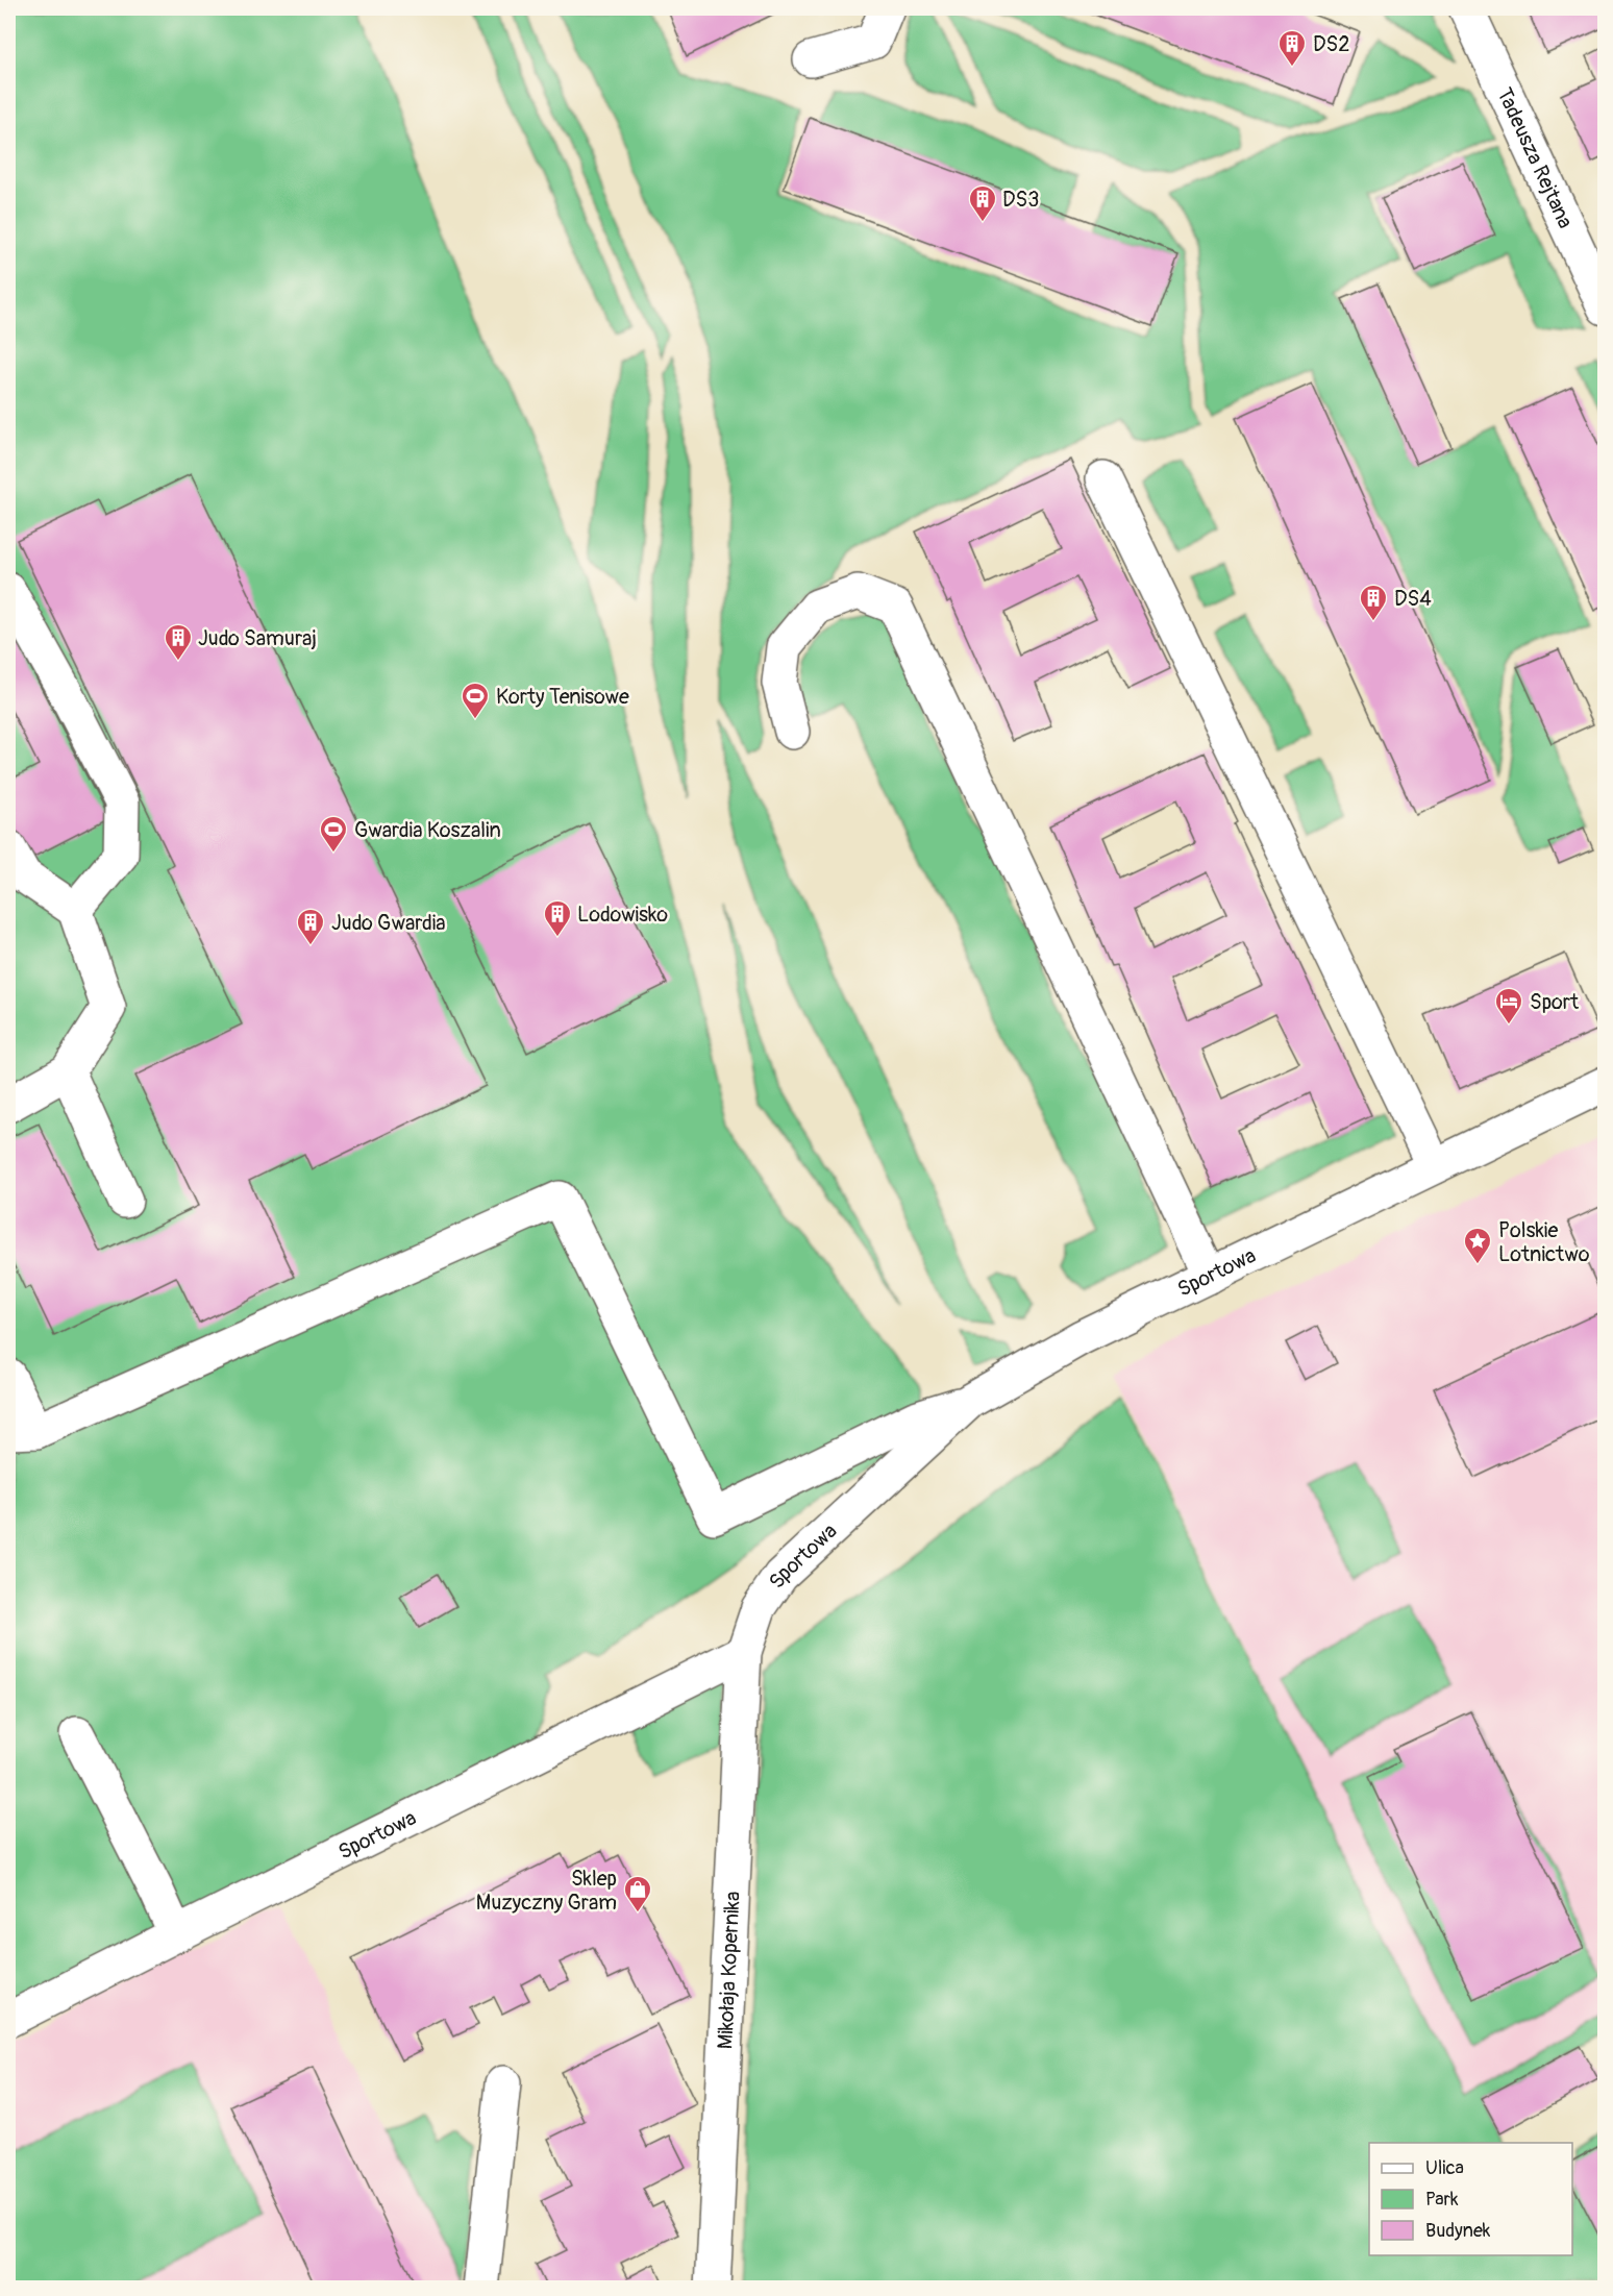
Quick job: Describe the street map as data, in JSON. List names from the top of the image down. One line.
{"streets":{"street":["Tadeusza Rejtana","Sportowa","Mikołaja Kopernika"]},"crossings":[["Sportowa","Mikołaja Kopernika"]],"places":{"building":["DS2","DS3","DS4","Judo Samuraj","Lodowisko","Judo Gwardia"],"sports":["Korty Tenisowe","Gwardia Koszalin"],"hotel":["Sport"],"place":["Polskie Lotnictwo"],"shop":["Sklep Muzyczny Gram"]},"legend":["Ulica","Park","Budynek"]}
